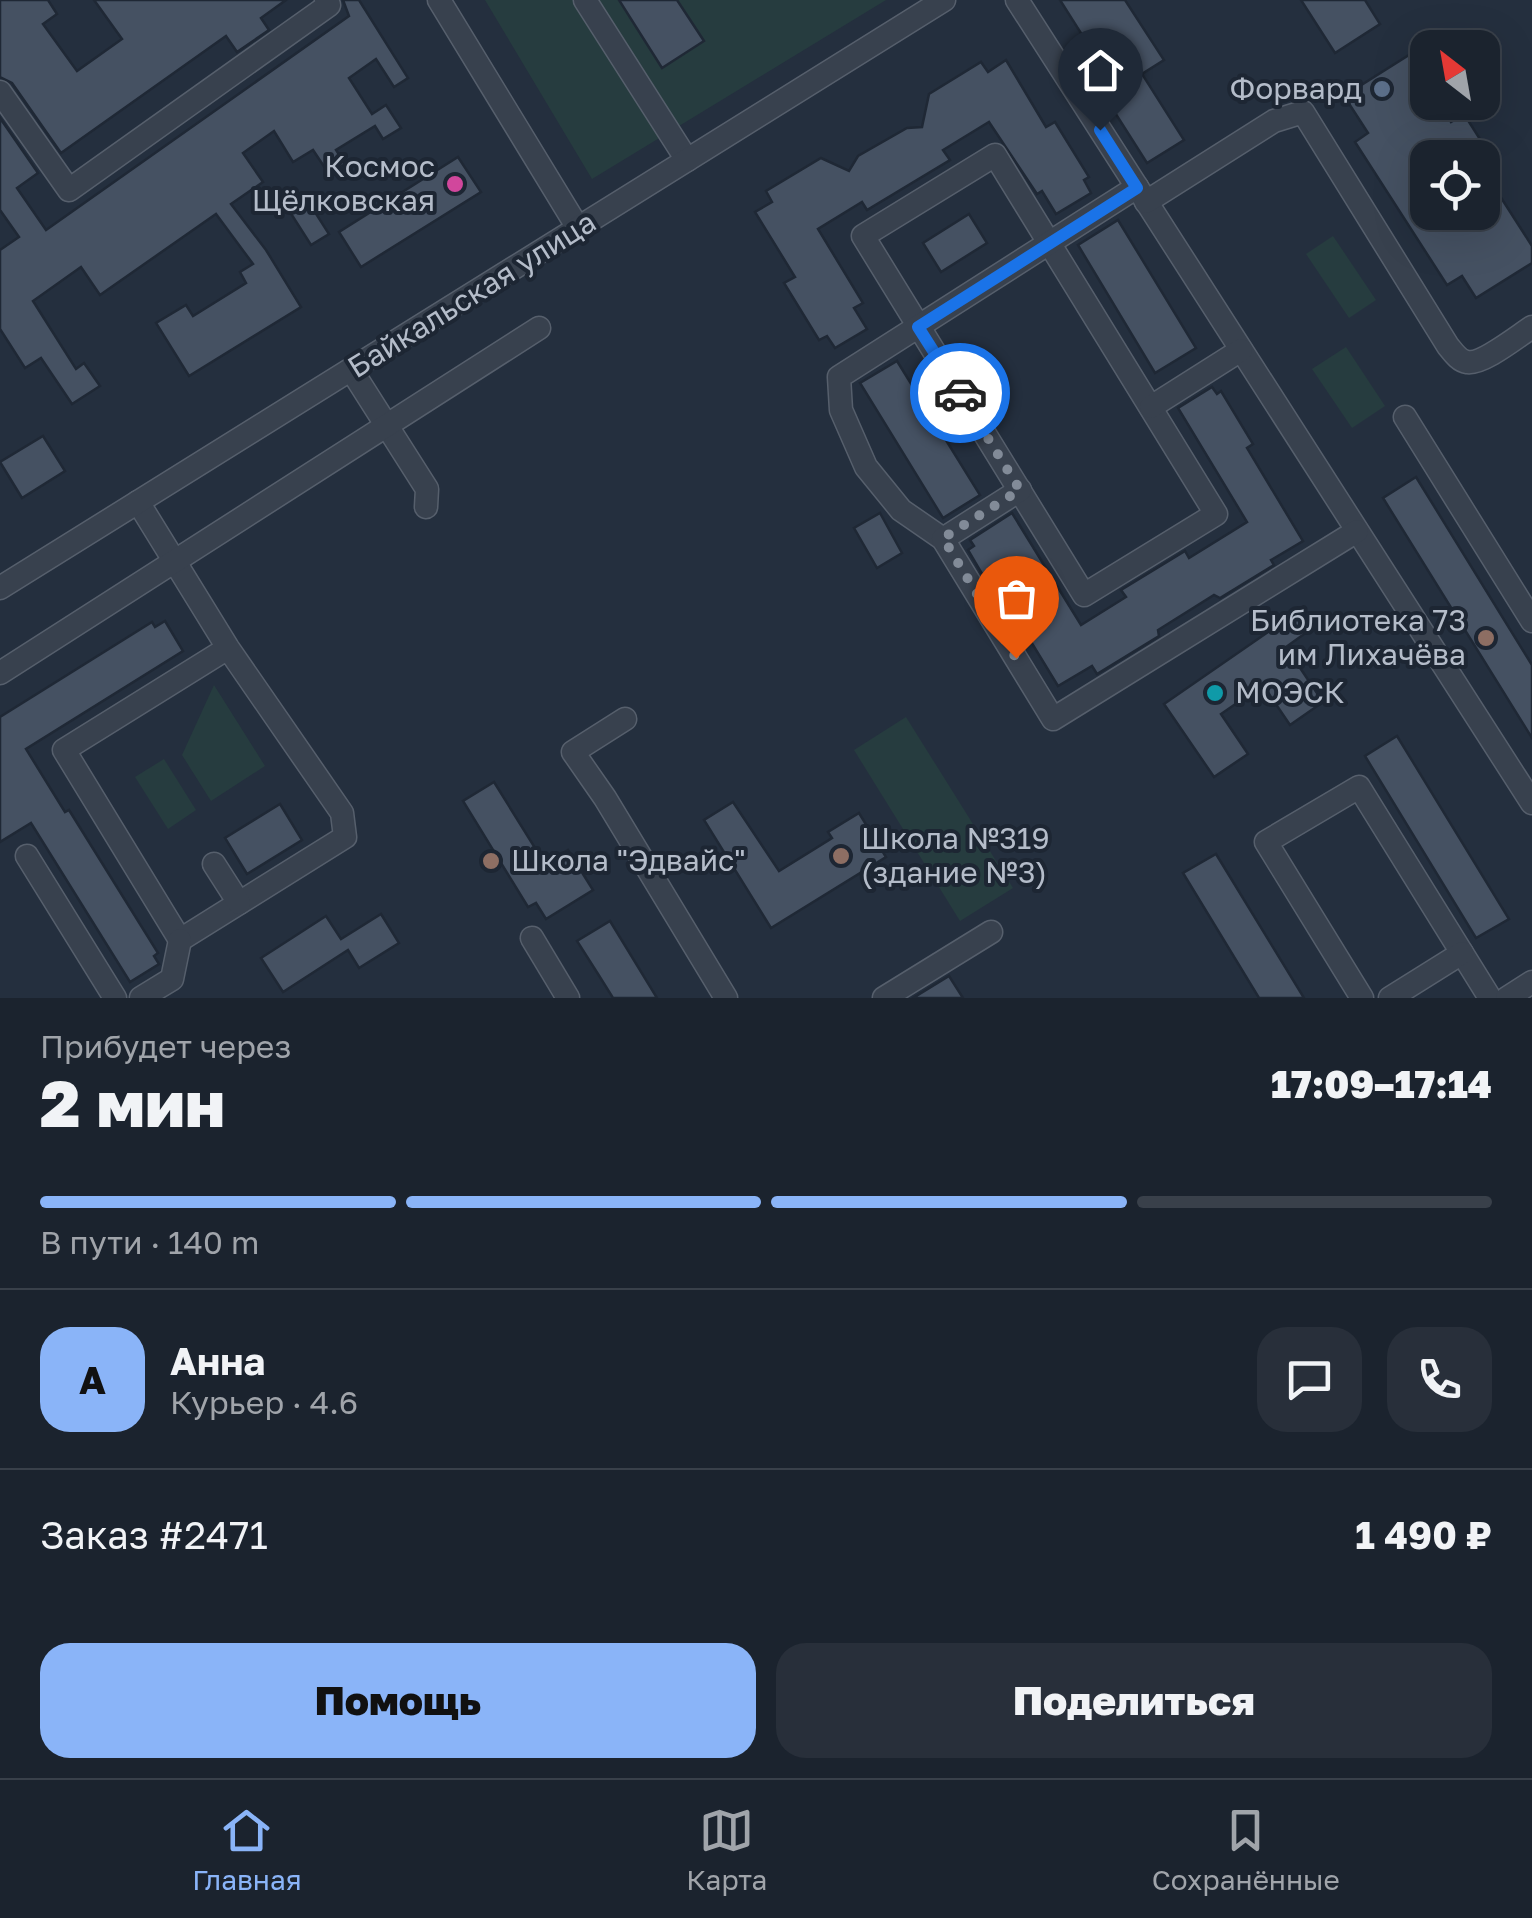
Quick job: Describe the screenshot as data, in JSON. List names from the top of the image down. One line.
{"streets":{"street":["Байкальская улица"]},"places":["Форвард","Космос Щёлковская","Библиотека 73 им Лихачёва","МОЭСК","Школа №319 (здание №3)","Школа \"Эдвайс\""],"north":"top left","page":{"heading":["2 мин","Прибудет через","17:09–17:14"],"panel":["Анна","Курьер · 4.6","Заказ #2471","1 490 ₽"],"bar":"В пути · 140 m","round":"А","buttons":["Помощь","Поделиться"],"tabs":["Главная","Карта","Сохранённые"]}}
